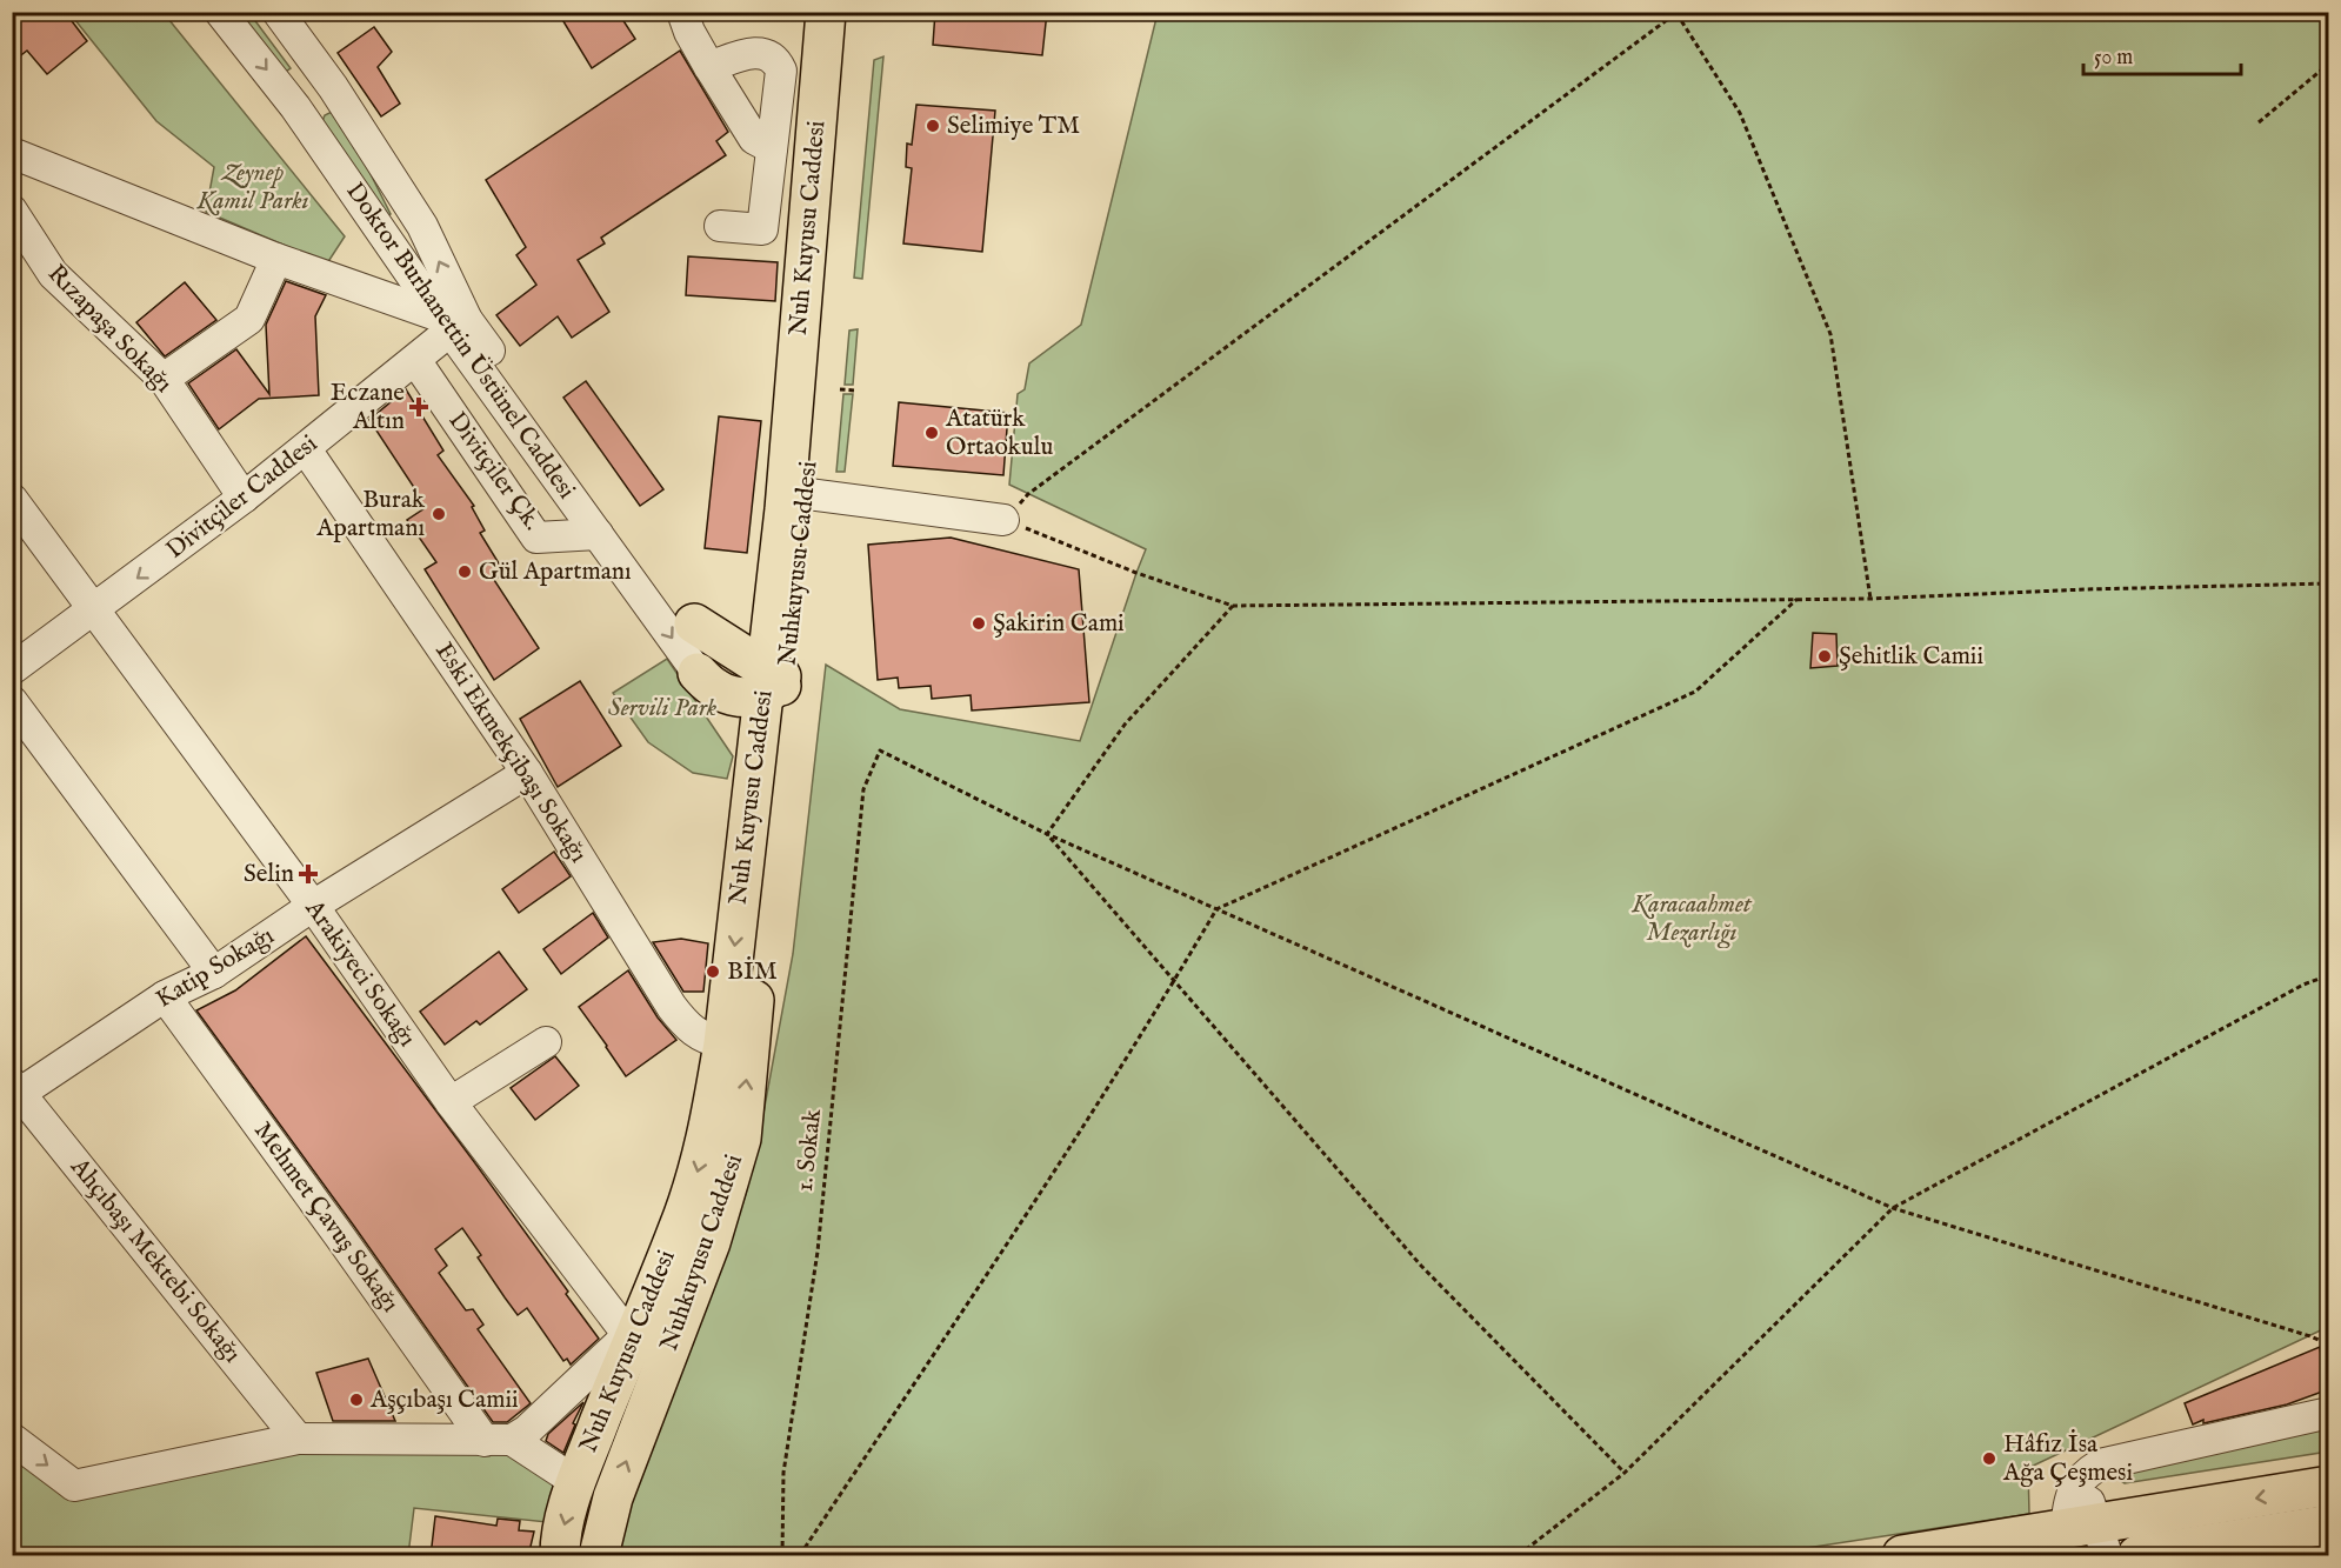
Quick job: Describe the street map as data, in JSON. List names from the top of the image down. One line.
{"streets":{"main road":["Nuh Kuyusu Caddesi","Nuhkuyusu Caddesi"],"street":["Rızapaşa Sokağı","Doktor Burhanettin Üstünel Caddesi","Divitçiler Çk.","Divitçiler Caddesi","Eski Ekmekçibaşı Sokağı","Katip Sokağı","Arakiyeci Sokağı","Mehmet Çavuş Sokağı","Ahçıbaşı Mektebi Sokağı"],"path":["1. Sokak"]},"crossings":[["Nuh Kuyusu Caddesi","Nuhkuyusu Caddesi"],["Nuh Kuyusu Caddesi","Eski Ekmekçibaşı Sokağı"],["Nuh Kuyusu Caddesi","Arakiyeci Sokağı"],["Rızapaşa Sokağı","Divitçiler Caddesi"],["Doktor Burhanettin Üstünel Caddesi","Divitçiler Çk."],["Doktor Burhanettin Üstünel Caddesi","Divitçiler Caddesi"],["Divitçiler Çk.","Divitçiler Caddesi"],["Divitçiler Caddesi","Eski Ekmekçibaşı Sokağı"],["Divitçiler Caddesi","Arakiyeci Sokağı"],["Eski Ekmekçibaşı Sokağı","Katip Sokağı"],["Katip Sokağı","Arakiyeci Sokağı"],["Katip Sokağı","Mehmet Çavuş Sokağı"],["Katip Sokağı","Ahçıbaşı Mektebi Sokağı"]],"one_way":["Nuh Kuyusu Caddesi","Nuhkuyusu Caddesi"],"parks":["Zeynep Kamil Parkı","Servili Park","Karacaahmet Mezarlığı"],"places":{"other":["Selimiye TM","Atatürk Ortaokulu","Burak Apartmanı","Gül Apartmanı","Şakirin Cami","Şehitlik Camii","BİM","Aşçıbaşı Camii","Hâfız İsa Ağa Çeşmesi"],"health":["Eczane Altın","Selin"]},"scale_bar":"50 m"}
